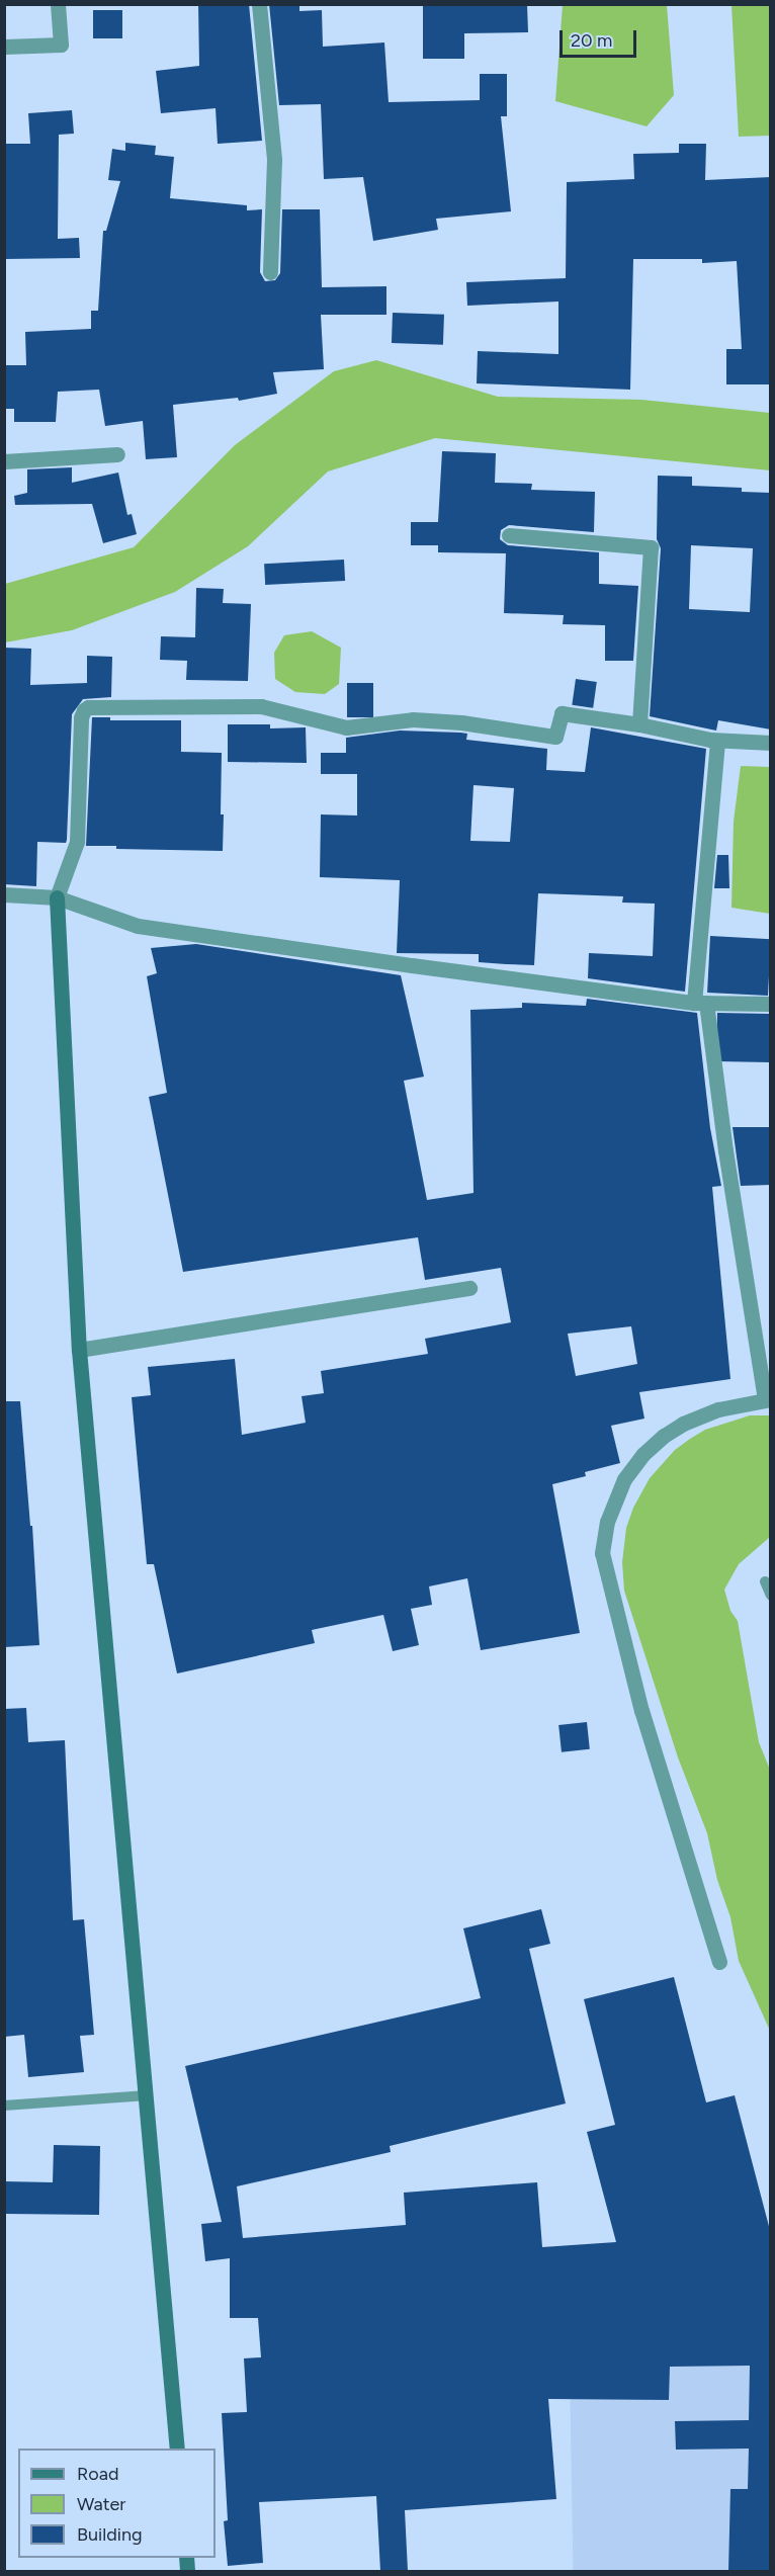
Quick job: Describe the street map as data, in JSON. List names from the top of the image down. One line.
{"legend":["Road","Water","Building"],"scale_bar":"20 m"}
